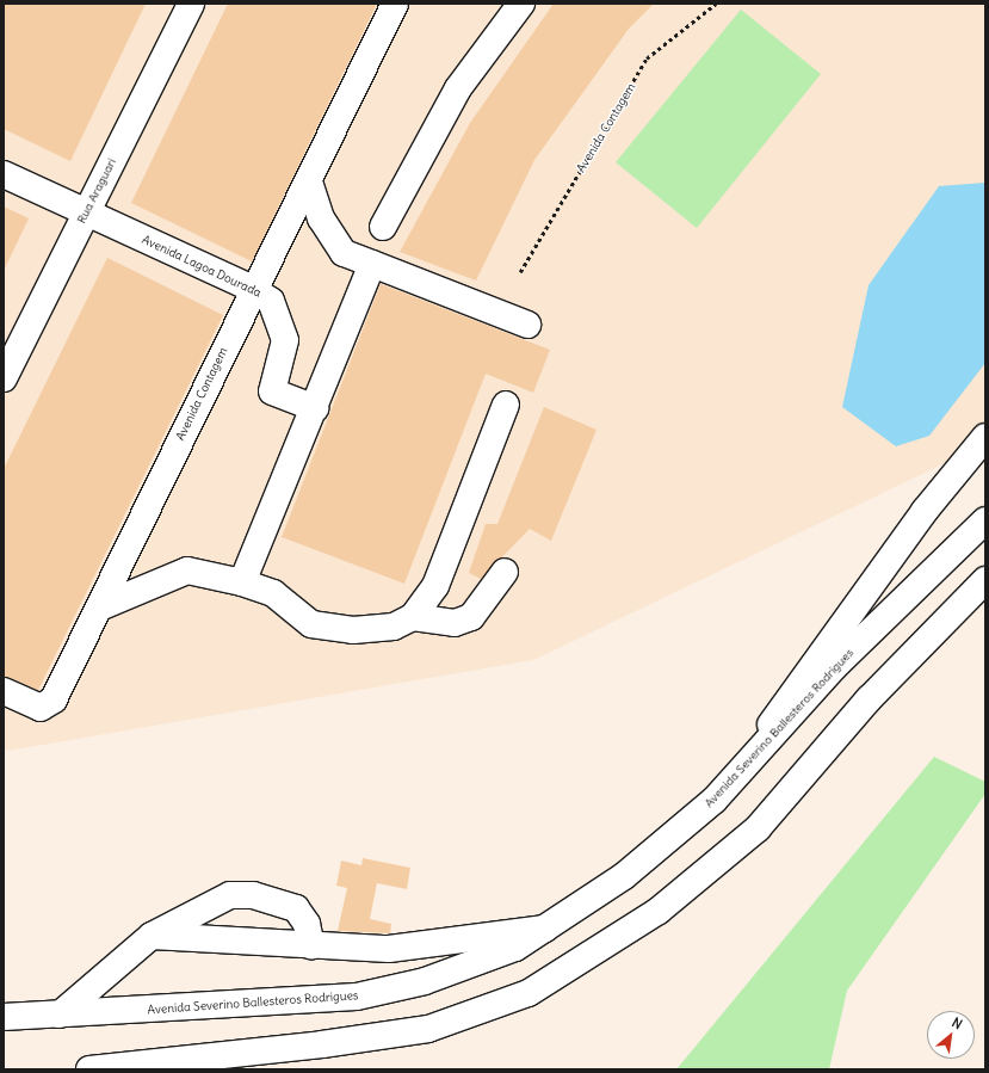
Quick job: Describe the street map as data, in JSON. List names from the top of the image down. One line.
{"streets":{"main road":["Avenida Contagem","Rua Araguari","Avenida Lagoa Dourada","Avenida Severino Ballesteros Rodrigues"]},"crossings":[["Avenida Contagem","Avenida Lagoa Dourada"],["Rua Araguari","Avenida Lagoa Dourada"]],"north":"top right"}
